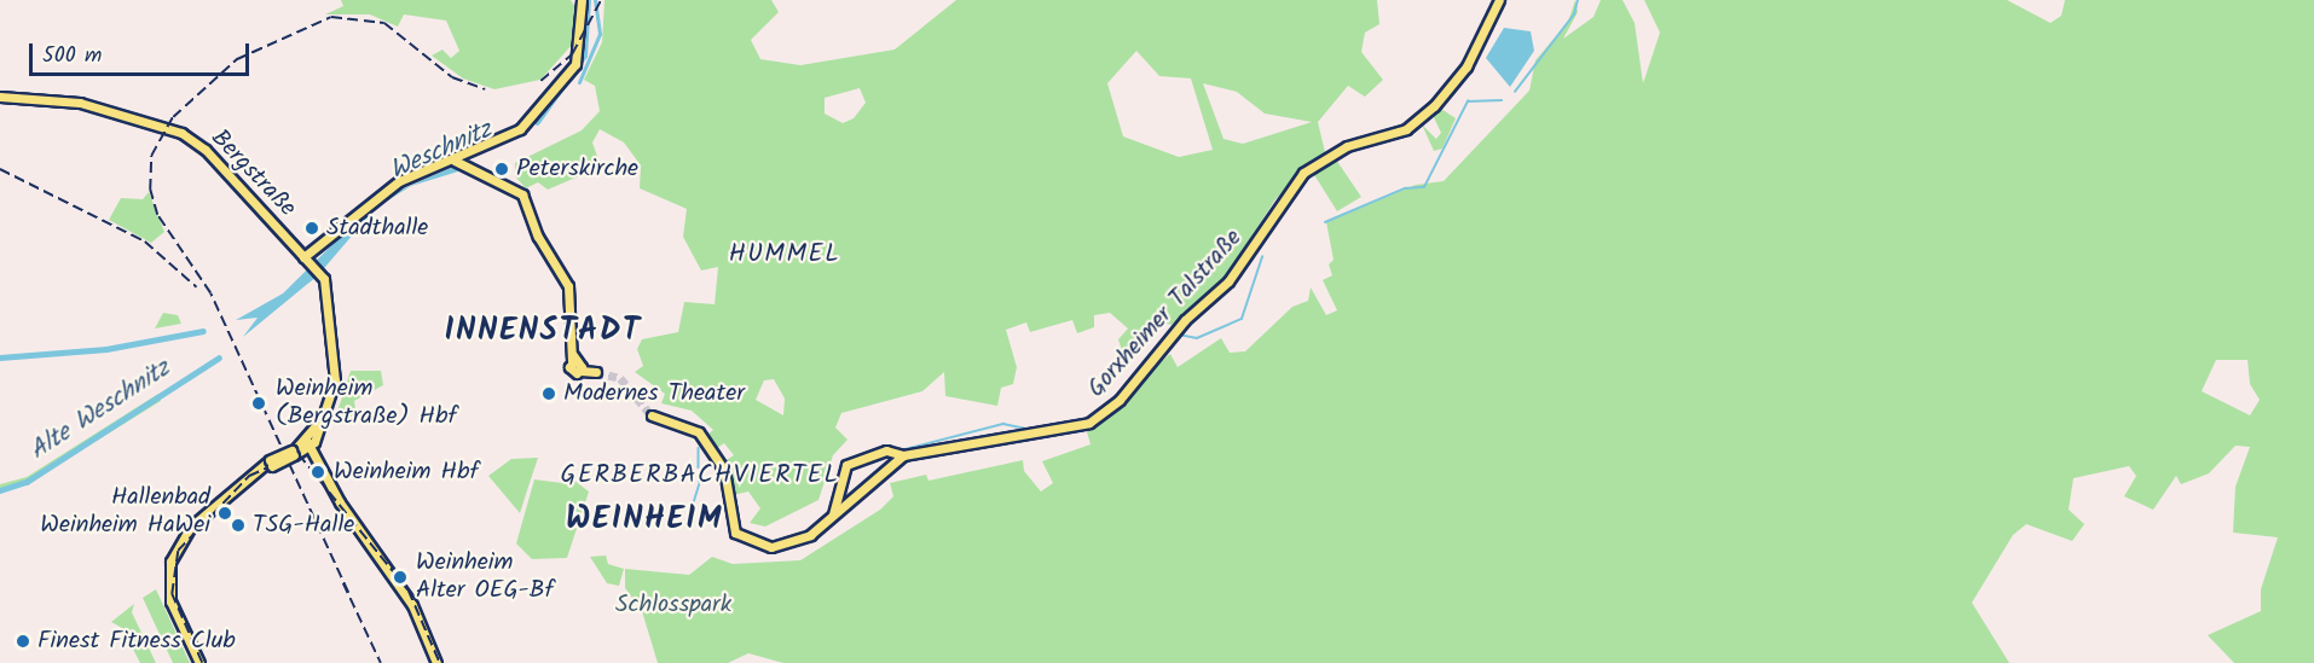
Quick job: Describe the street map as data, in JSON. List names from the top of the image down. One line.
{"streets":{"main road":["Bergstraße","Gorxheimer Talstraße"]},"districts":["HUMMEL","INNENSTADT","GERBERBACHVIERTEL","WEINHEIM"],"water":["Weschnitz","Alte Weschnitz"],"parks":["Schlosspark"],"places":["Peterskirche","Stadthalle","Modernes Theater","Weinheim (Bergstraße) Hbf","Weinheim Hbf","Hallenbad Weinheim HaWei","TSG-Halle","Weinheim Alter OEG-Bf","Finest Fitness Club"],"scale_bar":"500 m"}
